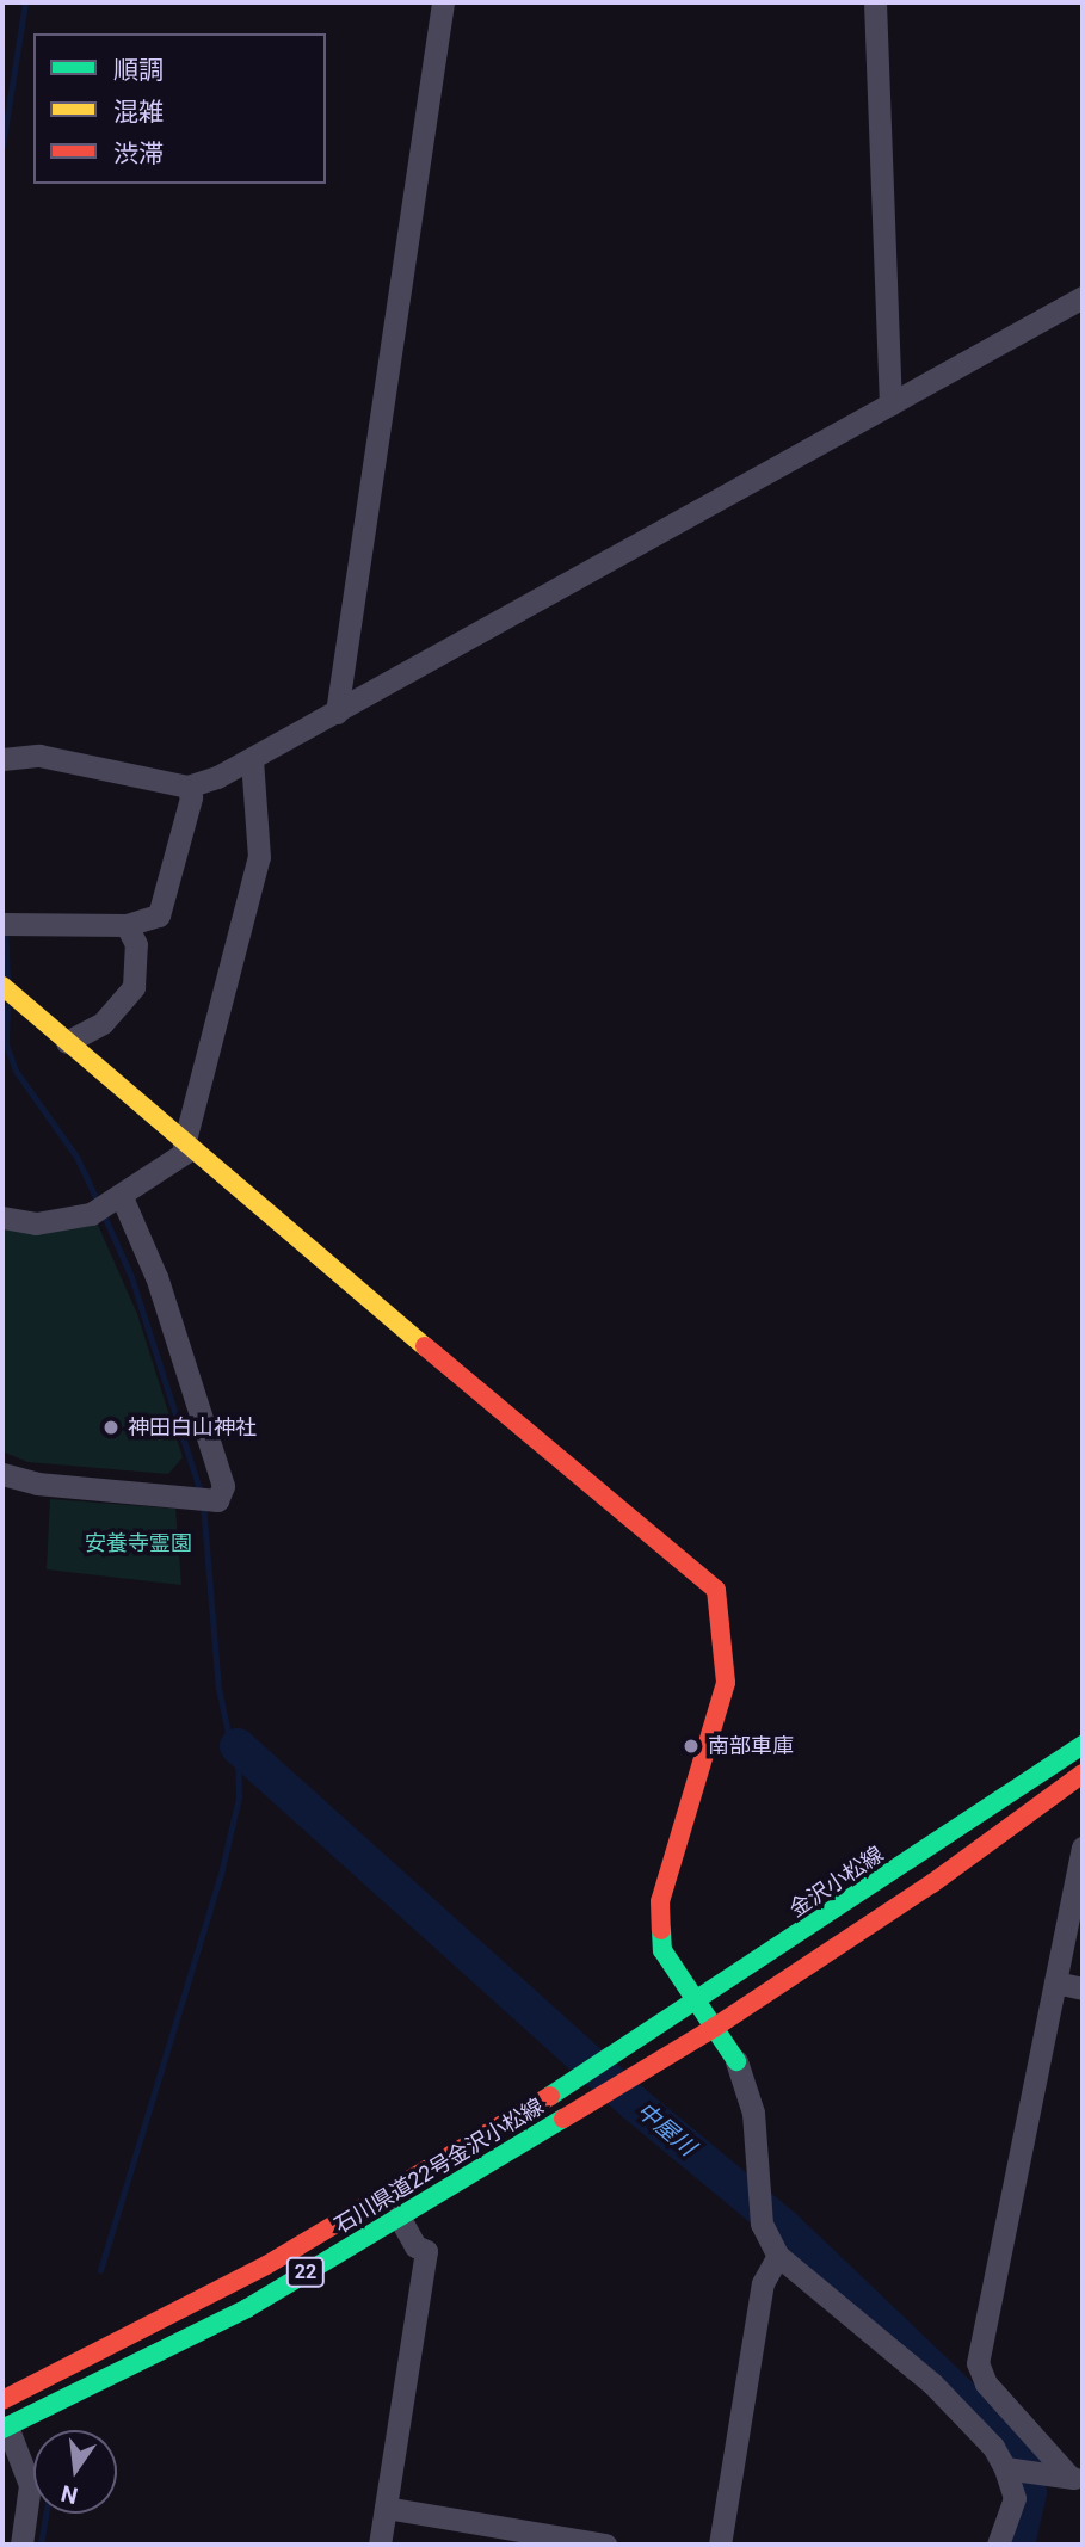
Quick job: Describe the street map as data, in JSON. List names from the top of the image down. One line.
{"streets":{"main road":["金沢小松線","石川県道22号金沢小松線","22"]},"crossings":[["金沢小松線","石川県道22号金沢小松線"],["石川県道22号金沢小松線","22"]],"water":["中屋川"],"parks":["安養寺霊園"],"places":["神田白山神社","南部車庫"],"legend":["順調","混雑","渋滞"],"north":"bottom"}
